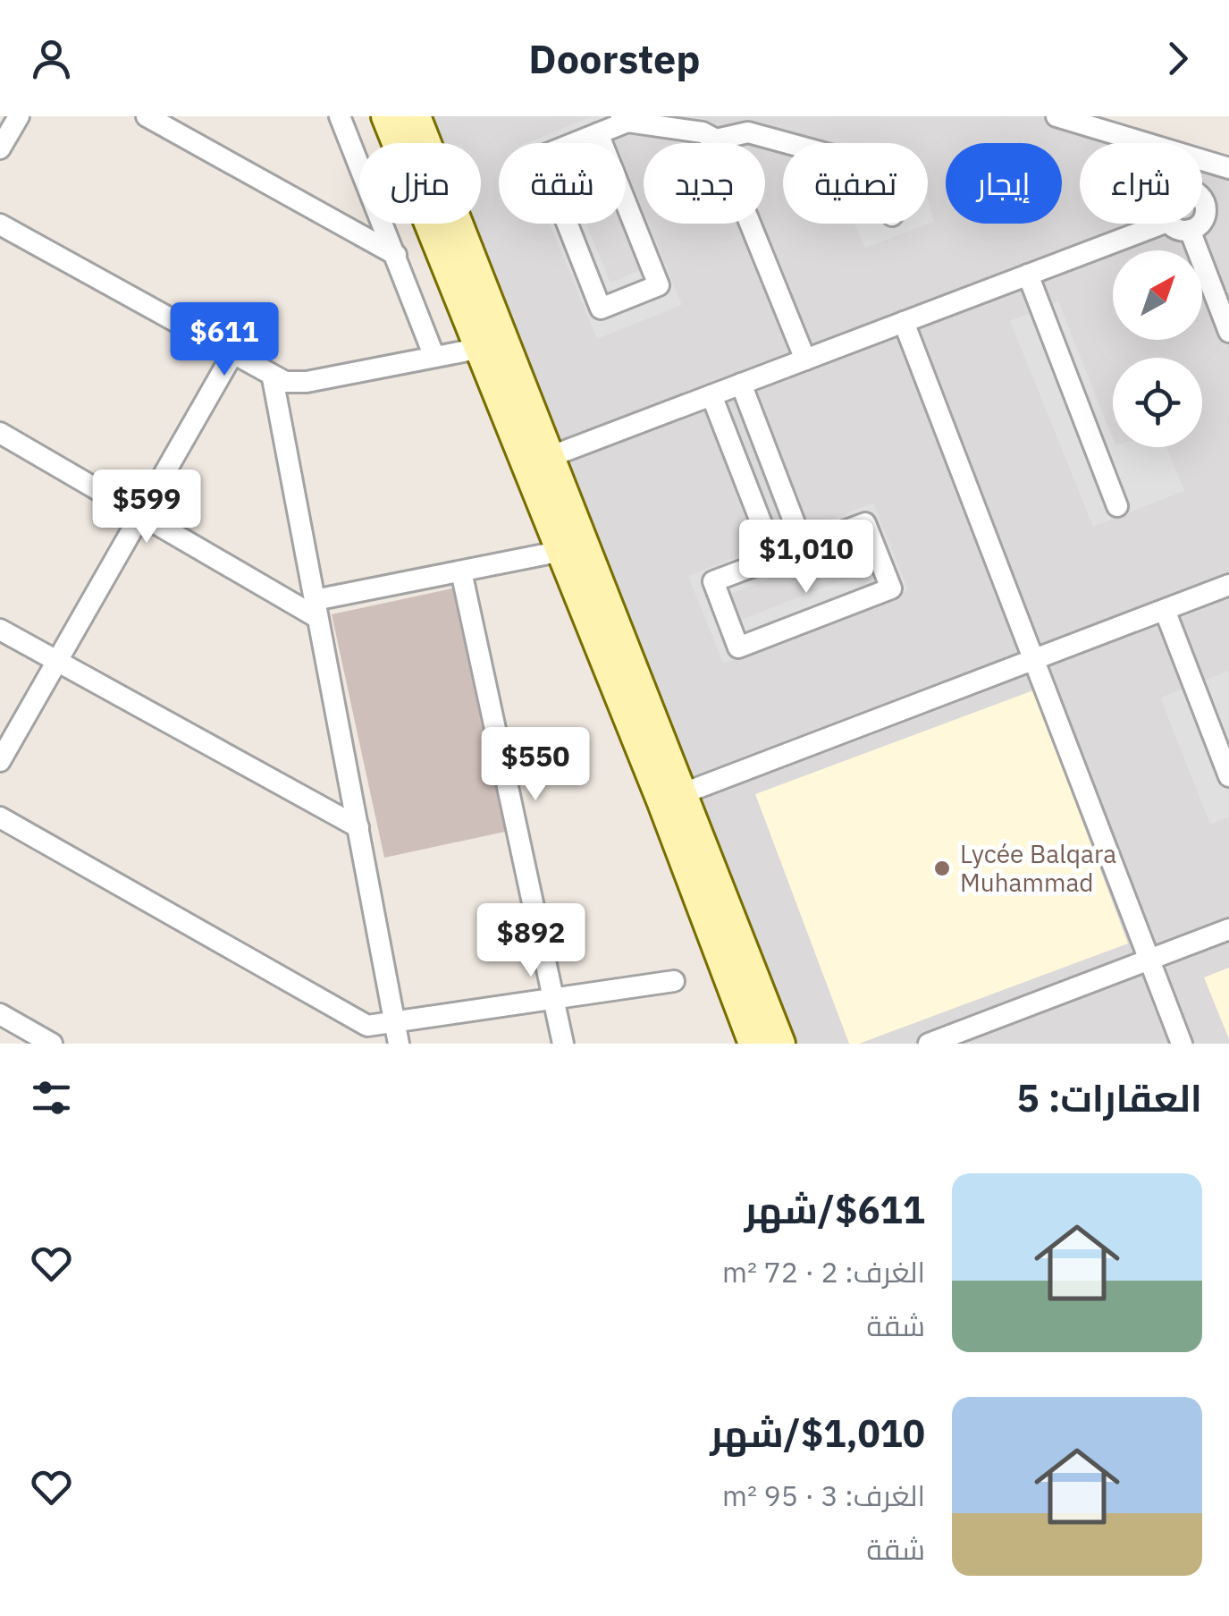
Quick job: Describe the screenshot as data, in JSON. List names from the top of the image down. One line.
{"places":["Lycée Balqara Muhammad"],"north":"top right","page":{"header":"Doorstep","chip":["شراء","إيجار","تصفية","جديد","شقة","منزل"],"price":["$611","$599","$1,010","$550","$892"],"heading":"العقارات: 5","list":[{"name":"$611/شهر","note":"الغرف: 2 · 72 m² · شقة"},{"name":"$1,010/شهر","note":"الغرف: 3 · 95 m² · شقة"}]}}
